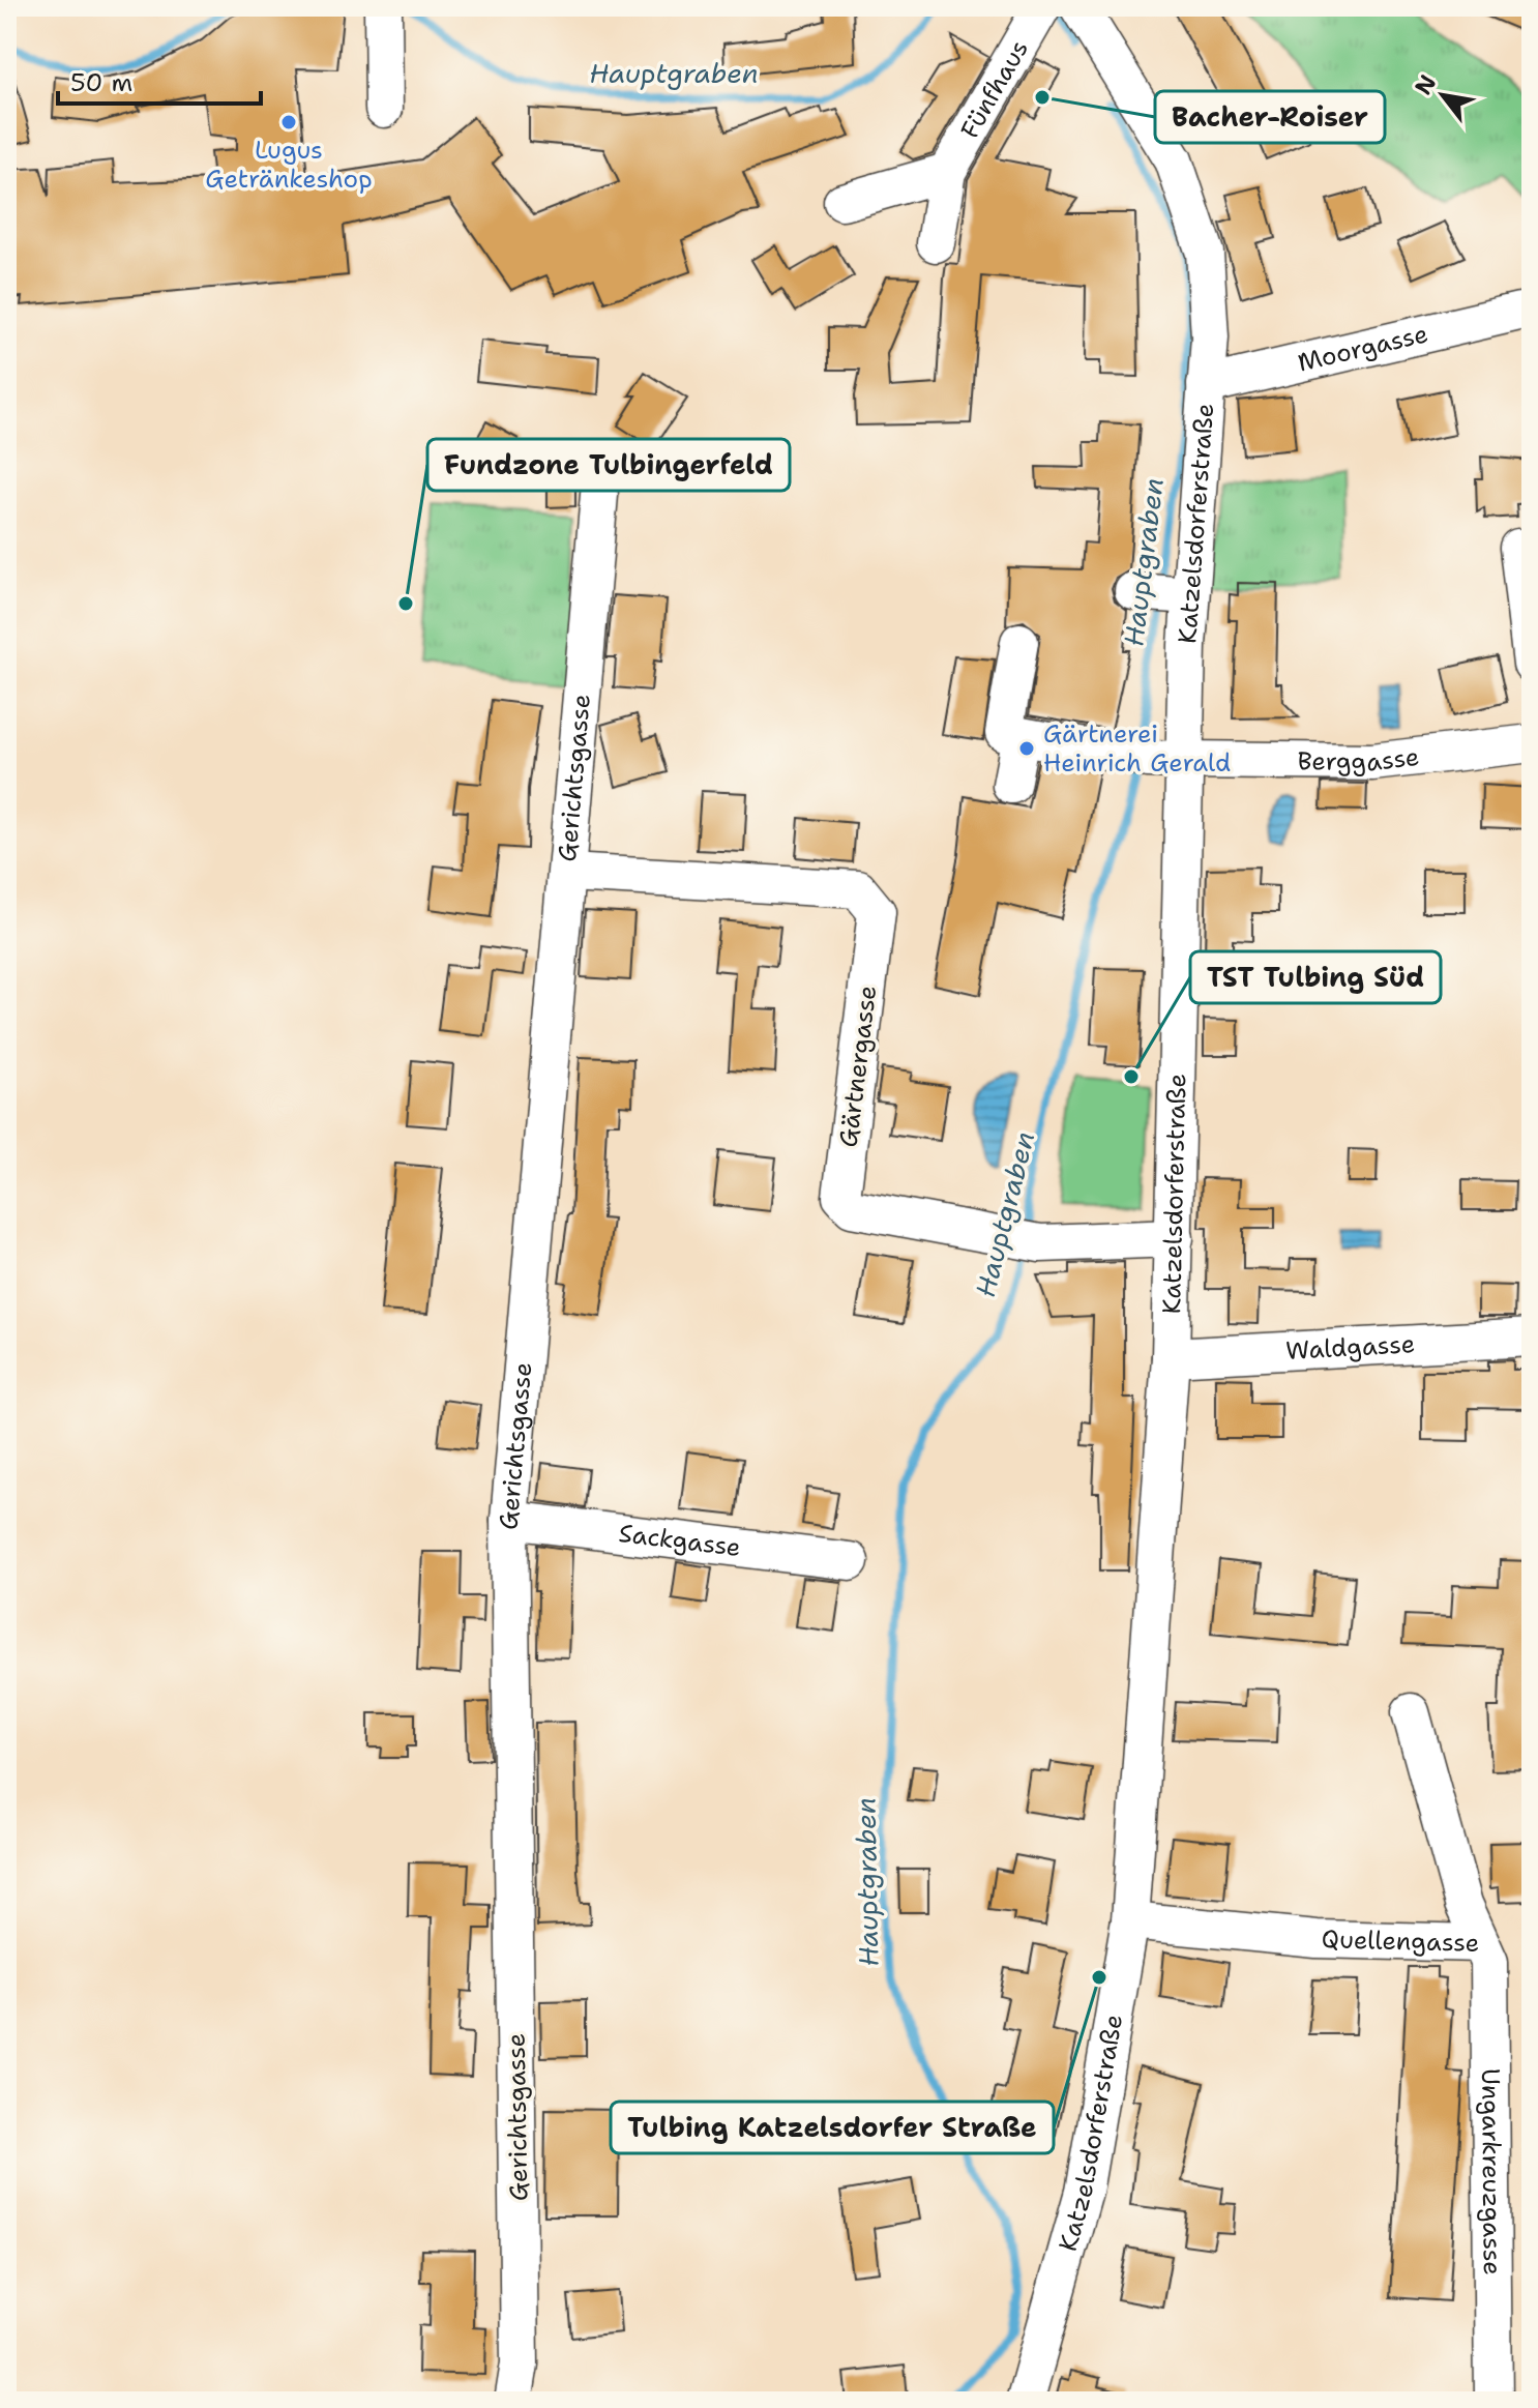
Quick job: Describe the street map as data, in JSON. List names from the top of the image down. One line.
{"streets":{"street":["Fünfhaus","Moorgasse","Katzelsdorferstraße","Berggasse","Gerichtsgasse","Gärtnergasse","Waldgasse","Sackgasse","Quellengasse","Ungarkreuzgasse"]},"crossings":[["Moorgasse","Katzelsdorferstraße"],["Katzelsdorferstraße","Berggasse"],["Katzelsdorferstraße","Gärtnergasse"],["Katzelsdorferstraße","Waldgasse"],["Katzelsdorferstraße","Quellengasse"],["Gerichtsgasse","Gärtnergasse"],["Gerichtsgasse","Sackgasse"],["Quellengasse","Ungarkreuzgasse"]],"water":["Hauptgraben"],"places":["Bacher-Roiser","Lugus Getränkeshop","Fundzone Tulbingerfeld","Gärtnerei Heinrich Gerald","TST Tulbing Süd","Tulbing Katzelsdorfer Straße"],"scale_bar":"50 m","north":"top left"}
